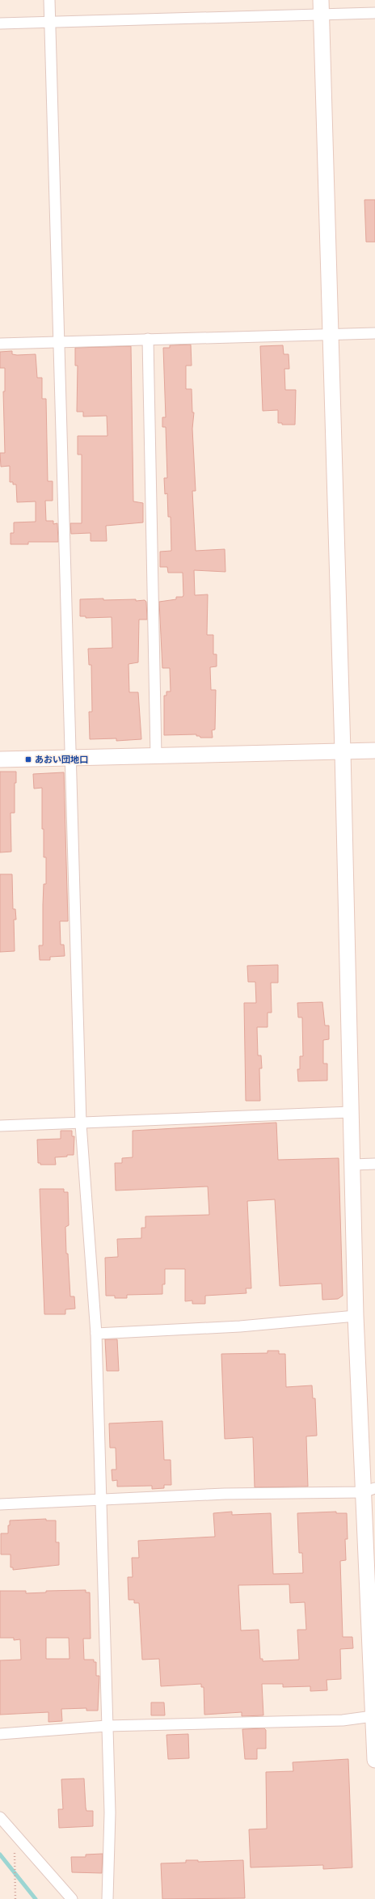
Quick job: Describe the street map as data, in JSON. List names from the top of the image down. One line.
{"places":{"transit":["あおい団地口"]}}
